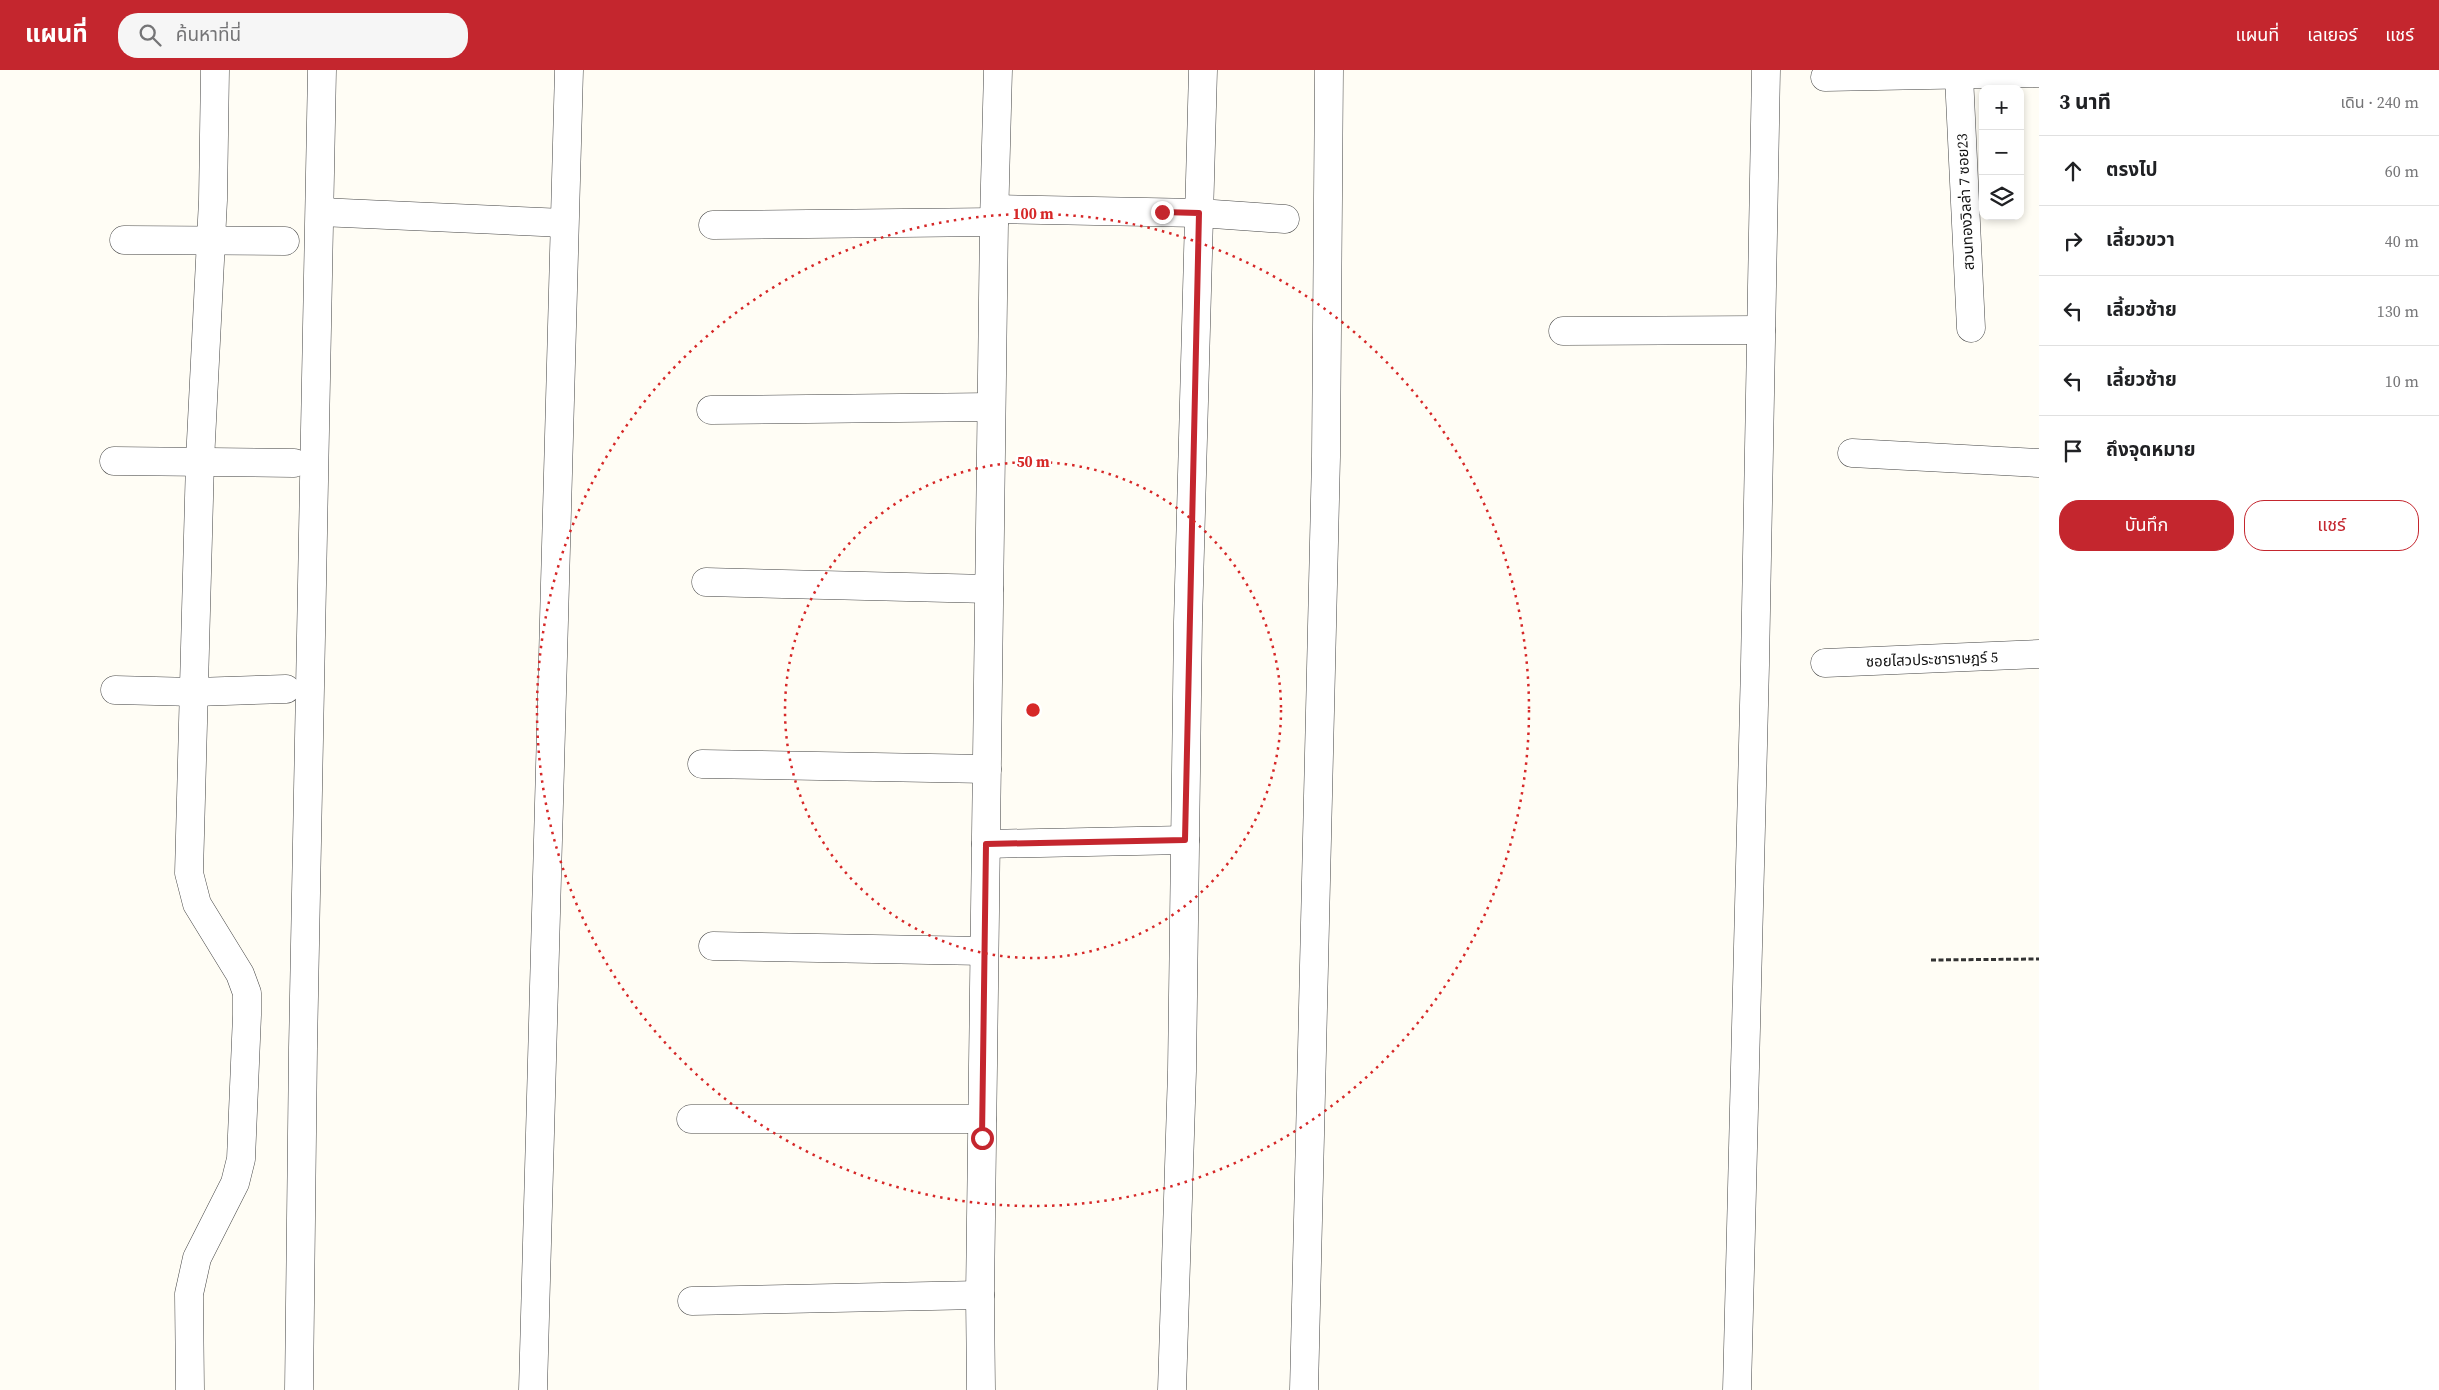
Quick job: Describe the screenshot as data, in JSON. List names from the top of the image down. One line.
{"streets":{"street":["สวนทองวิลล่า 7 ซอย23","ซอยไสวประชาราษฎร์ 5"]},"page":{"header":"แผนที่","search":"ค้นหาที่นี่","nav":["แผนที่","เลเยอร์","แชร์"],"heading":["3 นาที","เดิน · 240 m"],"map_buttons":["+","−"],"list":[["ตรงไป","60 m"],["เลี้ยวขวา","40 m"],["เลี้ยวซ้าย","130 m"],["เลี้ยวซ้าย","10 m"],"ถึงจุดหมาย"],"buttons":["บันทึก","แชร์"]},"rings":["100 m","50 m"]}
